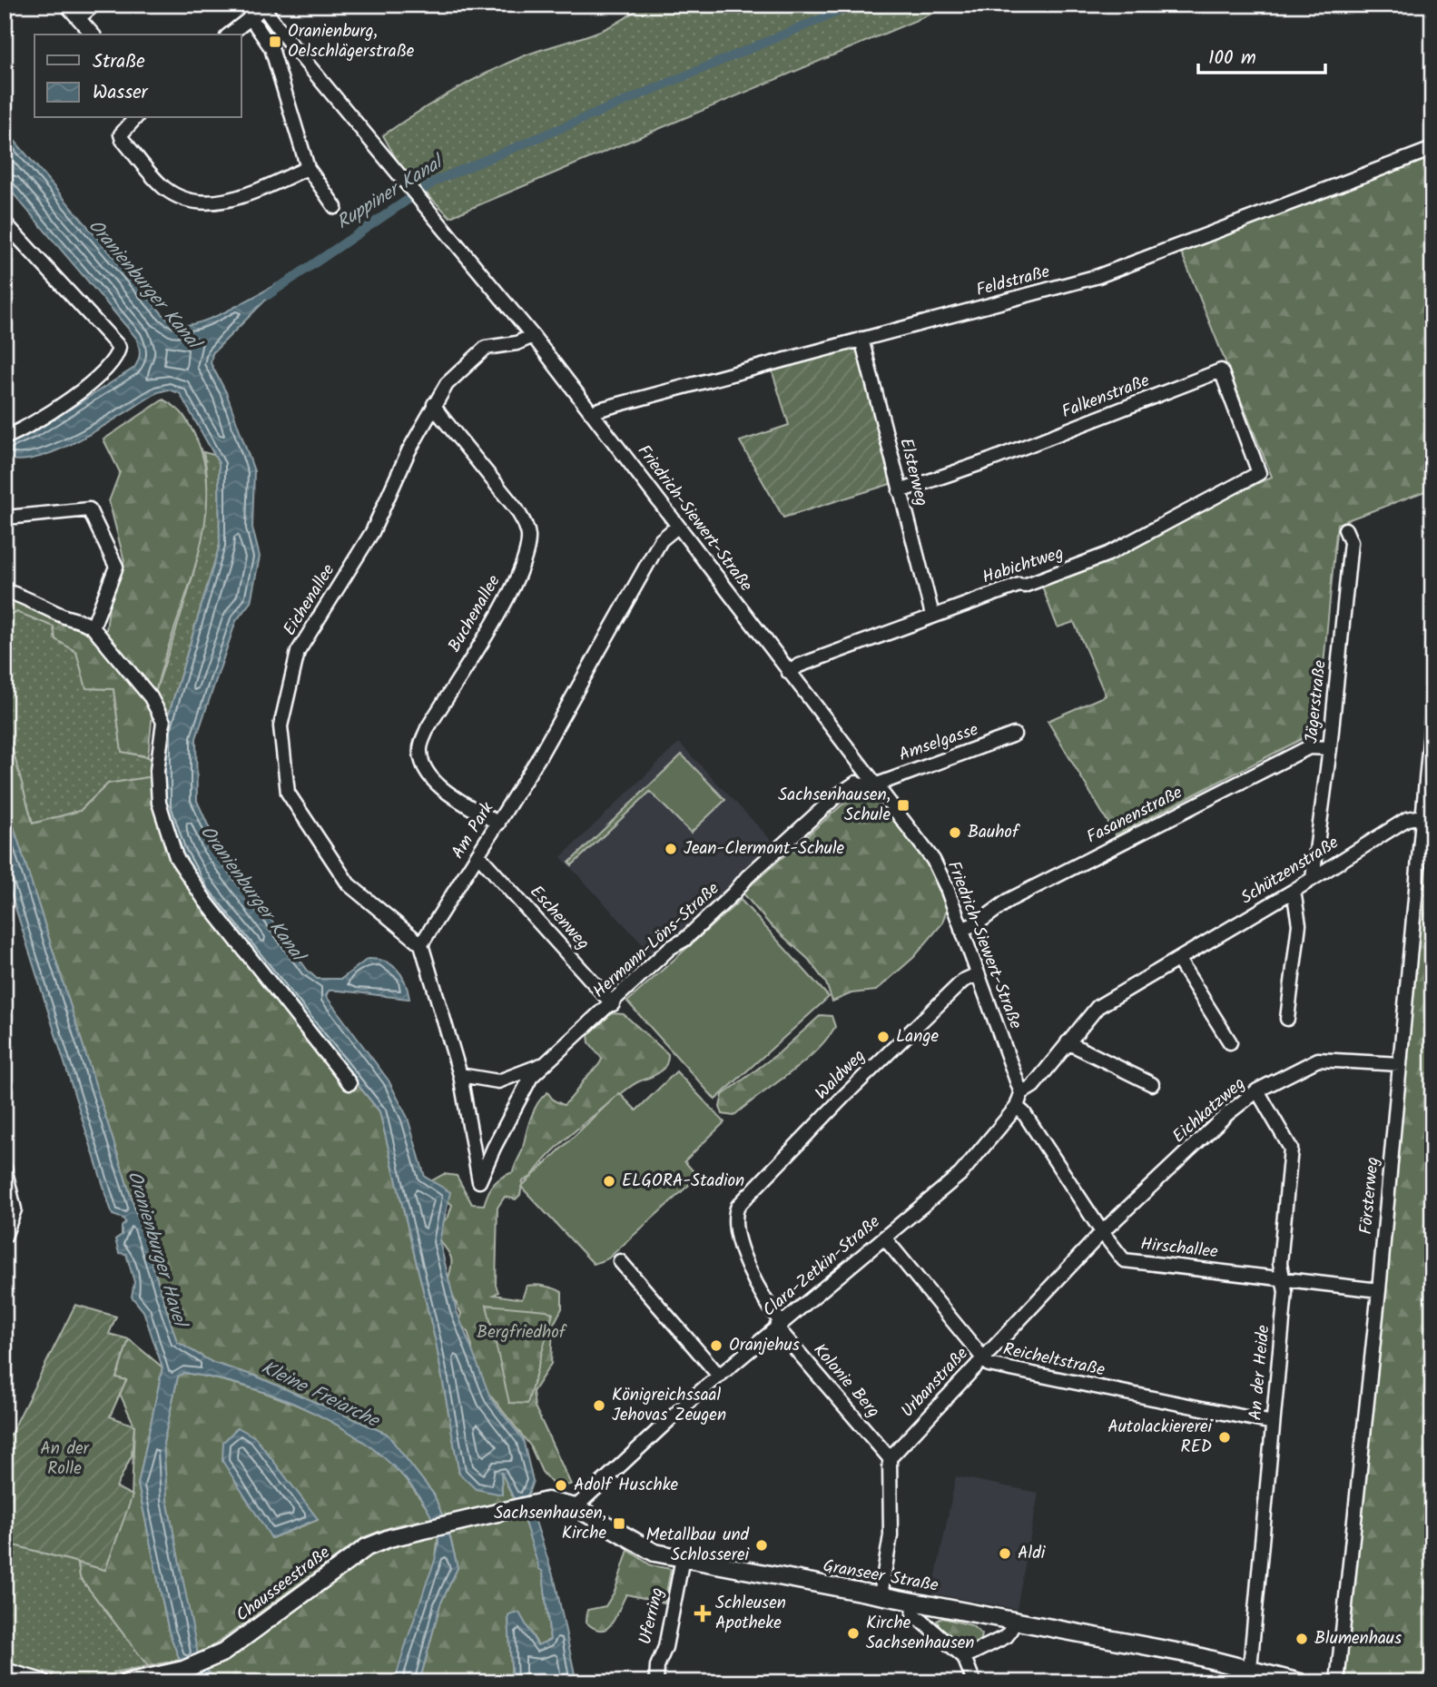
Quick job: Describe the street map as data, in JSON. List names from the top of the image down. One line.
{"streets":{"main road":["Granseer Straße","Chausseestraße"],"street":["Feldstraße","Falkenstraße","Elsterweg","Friedrich-Siewert-Straße","Habichtweg","Eichenallee","Buchenallee","Jägerstraße","Amselgasse","Fasanenstraße","Am Park","Schützenstraße","Eschenweg","Hermann-Löns-Straße","Waldweg","Eichkatzweg","Försterweg","Hirschallee","Clara-Zetkin-Straße","Reicheltstraße","An der Heide","Kolonie Berg","Urbanstraße","Uferring"]},"crossings":[["Feldstraße","Elsterweg"],["Feldstraße","Friedrich-Siewert-Straße"],["Falkenstraße","Elsterweg"],["Falkenstraße","Habichtweg"],["Elsterweg","Habichtweg"],["Friedrich-Siewert-Straße","Habichtweg"],["Friedrich-Siewert-Straße","Eichenallee"],["Friedrich-Siewert-Straße","Amselgasse"],["Friedrich-Siewert-Straße","Fasanenstraße"],["Friedrich-Siewert-Straße","Am Park"],["Friedrich-Siewert-Straße","Schützenstraße"],["Friedrich-Siewert-Straße","Hermann-Löns-Straße"],["Friedrich-Siewert-Straße","Waldweg"],["Friedrich-Siewert-Straße","Hirschallee"],["Friedrich-Siewert-Straße","Clara-Zetkin-Straße"],["Eichenallee","Buchenallee"],["Eichenallee","Am Park"],["Buchenallee","Am Park"],["Jägerstraße","Fasanenstraße"],["Jägerstraße","Schützenstraße"],["Amselgasse","Hermann-Löns-Straße"],["Am Park","Eschenweg"],["Schützenstraße","Försterweg"],["Schützenstraße","Hirschallee"],["Schützenstraße","Clara-Zetkin-Straße"],["Eschenweg","Hermann-Löns-Straße"],["Waldweg","Kolonie Berg"],["Eichkatzweg","Försterweg"],["Eichkatzweg","Hirschallee"],["Eichkatzweg","An der Heide"],["Eichkatzweg","Urbanstraße"],["Försterweg","Hirschallee"],["Hirschallee","Clara-Zetkin-Straße"],["Hirschallee","An der Heide"],["Hirschallee","Urbanstraße"],["Clara-Zetkin-Straße","Reicheltstraße"],["Clara-Zetkin-Straße","Kolonie Berg"],["Clara-Zetkin-Straße","Granseer Straße"],["Reicheltstraße","An der Heide"],["Reicheltstraße","Urbanstraße"],["An der Heide","Granseer Straße"],["Kolonie Berg","Urbanstraße"],["Granseer Straße","Chausseestraße"],["Granseer Straße","Uferring"]],"water":["Ruppiner Kanal","Oranienburger Kanal","Oranienburger Havel","Kleine Freiarche"],"parks":["Bergfriedhof","An der Rolle"],"places":{"transit":["Oranienburg, Oelschlägerstraße","Sachsenhausen, Schule","Sachsenhausen, Kirche"],"other":["Bauhof","Jean-Clermont-Schule","Lange","ELGORA-Stadion","Oranjehus","Königreichssaal Jehovas Zeugen","Autolackiererei RED","Adolf Huschke","Metallbau und Schlosserei","Aldi","Kirche Sachsenhausen","Blumenhaus"],"health":["Schleusen Apotheke"]},"legend":["Straße","Wasser"],"scale_bar":"100 m"}
